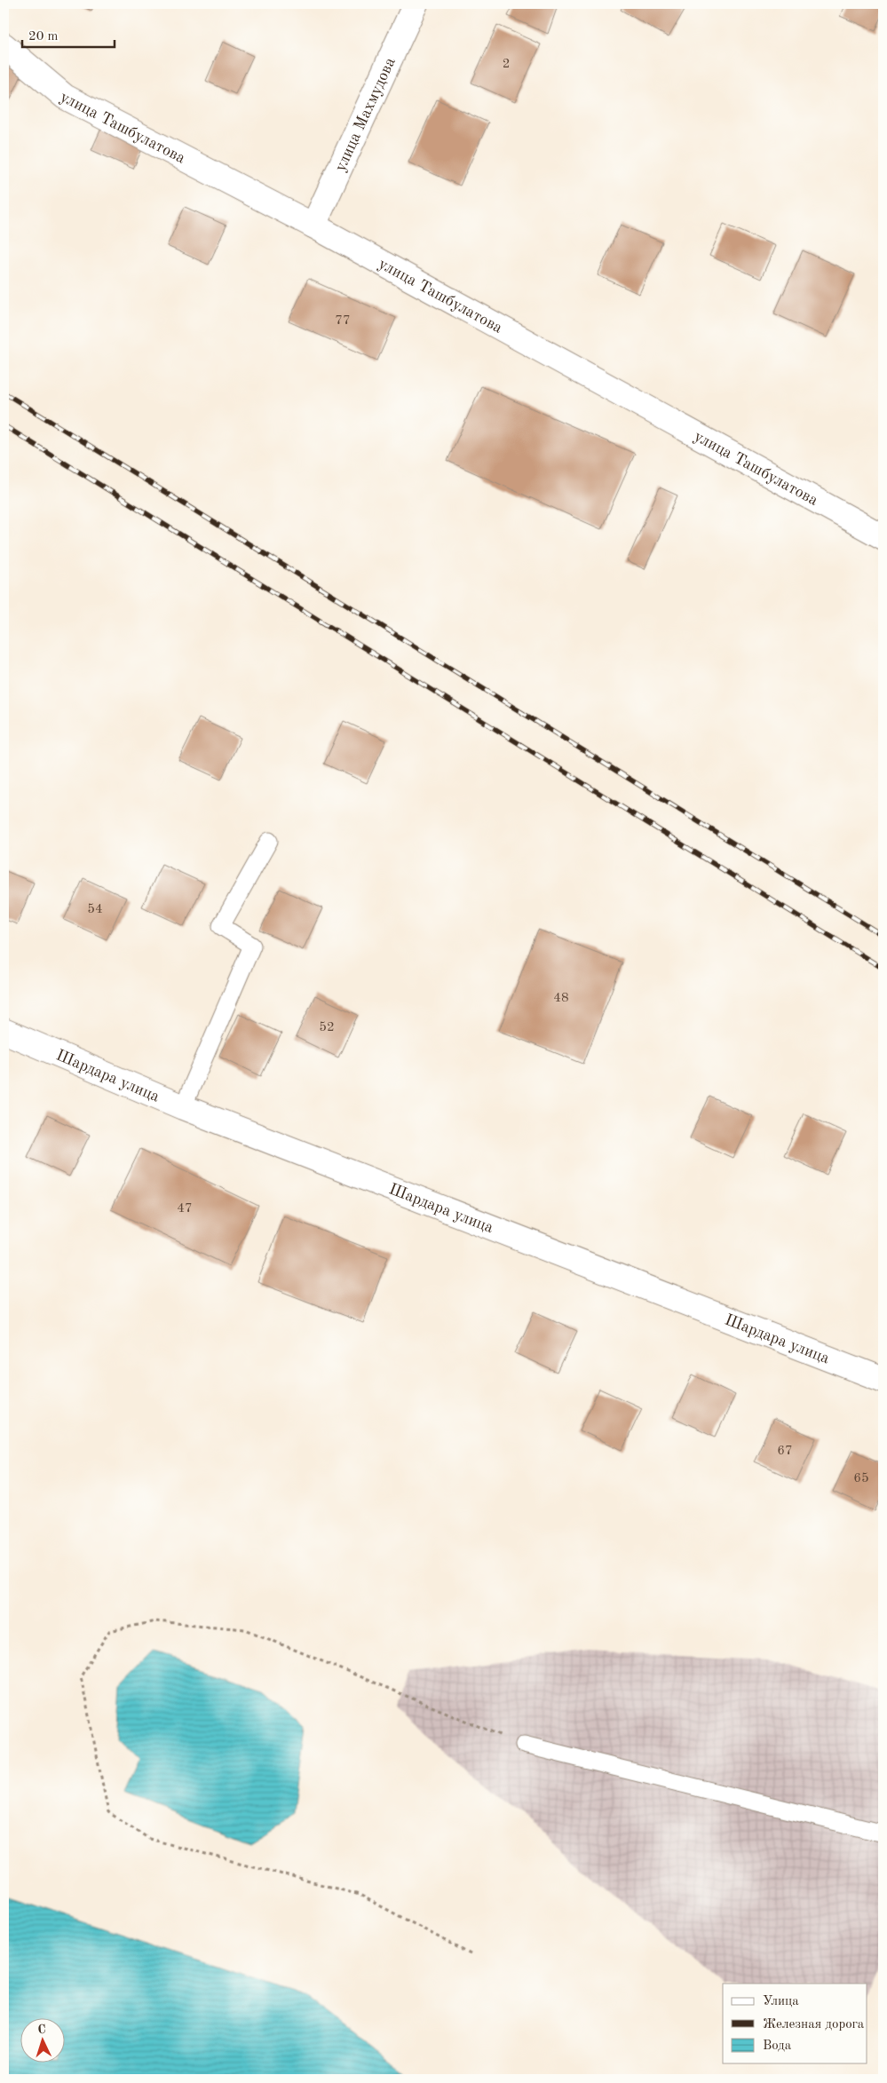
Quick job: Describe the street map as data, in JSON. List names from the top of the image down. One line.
{"streets":{"street":["улица Махмудова","улица Ташбулатова","Шардара улица"]},"crossings":[["улица Махмудова","улица Ташбулатова"]],"house_numbers":["2","77","54","48","52","47","67","65"],"legend":["Улица","Железная дорога","Вода"],"scale_bar":"20 m","north":"top"}
